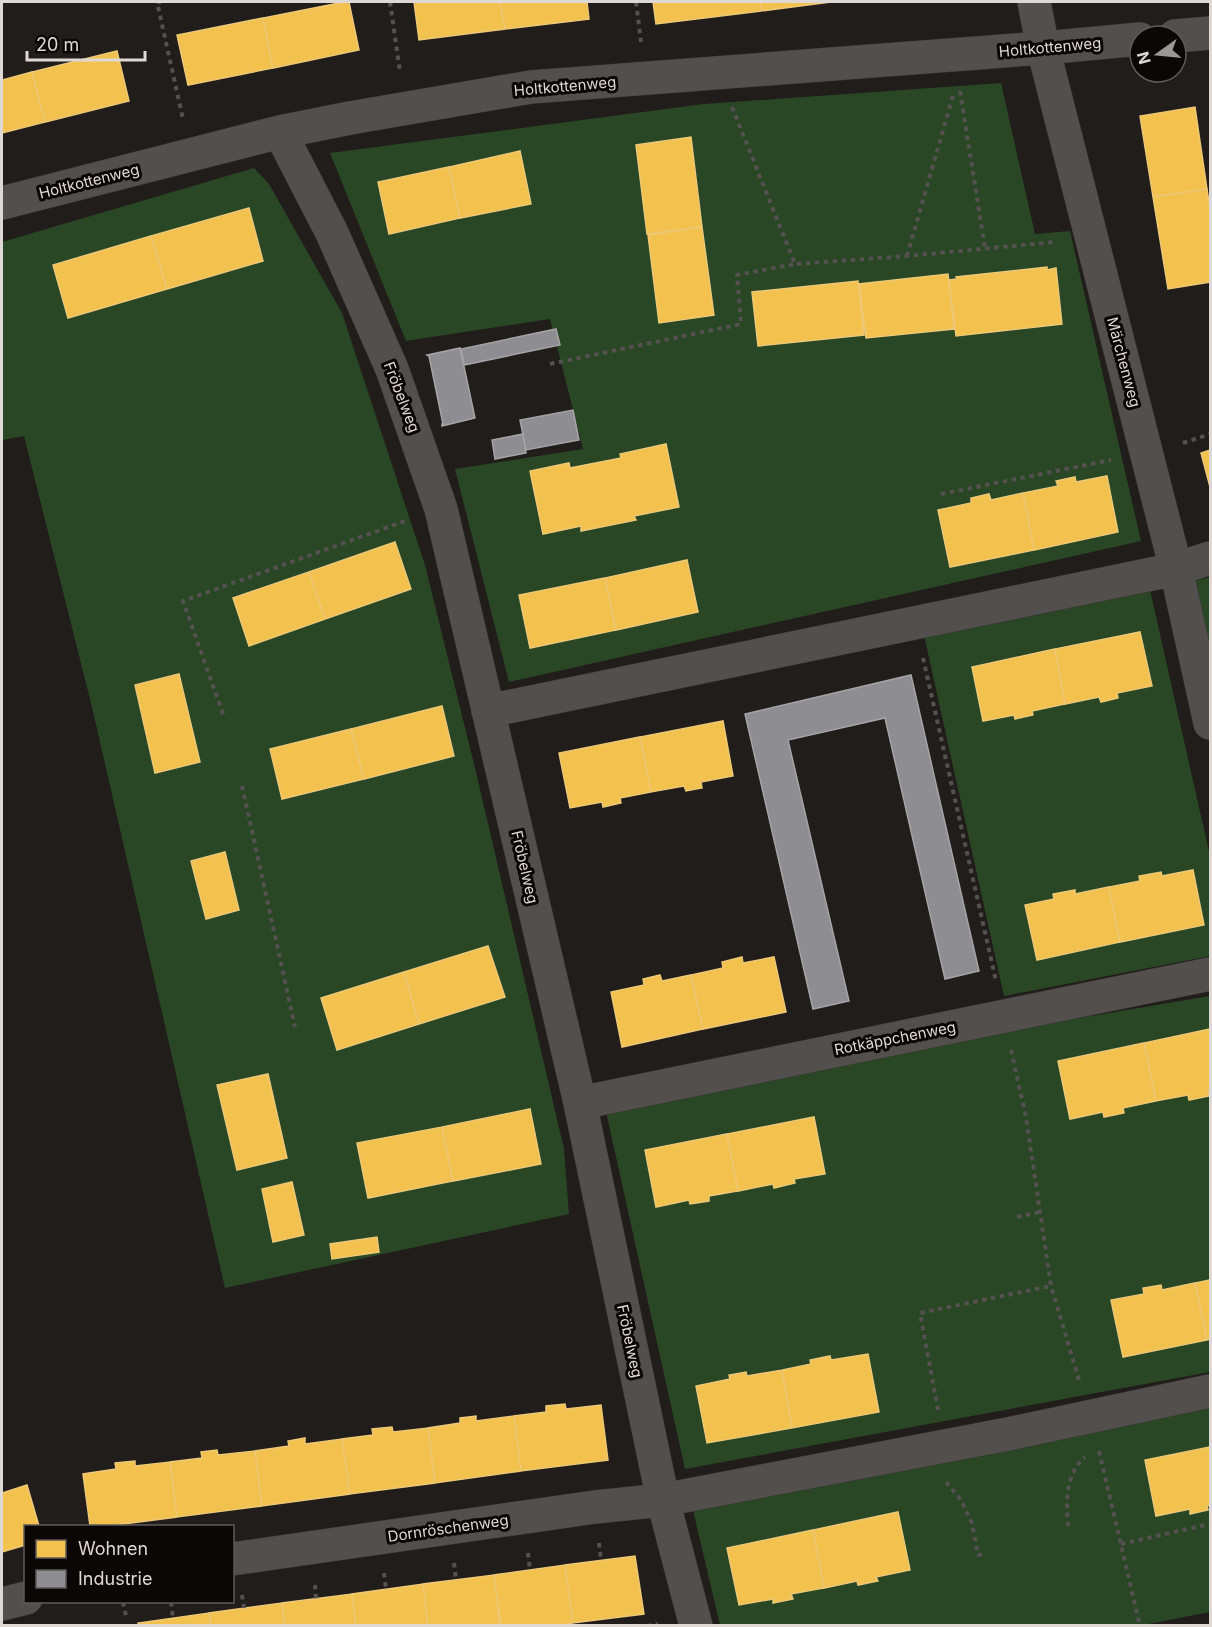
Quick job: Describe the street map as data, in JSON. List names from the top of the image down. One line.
{"streets":{"street":["Holtkottenweg","Märchenweg","Fröbelweg","Rotkäppchenweg","Dornröschenweg"]},"crossings":[["Holtkottenweg","Märchenweg"],["Holtkottenweg","Fröbelweg"],["Fröbelweg","Rotkäppchenweg"],["Fröbelweg","Dornröschenweg"]],"legend":["Wohnen","Industrie"],"scale_bar":"20 m","north":"left"}
